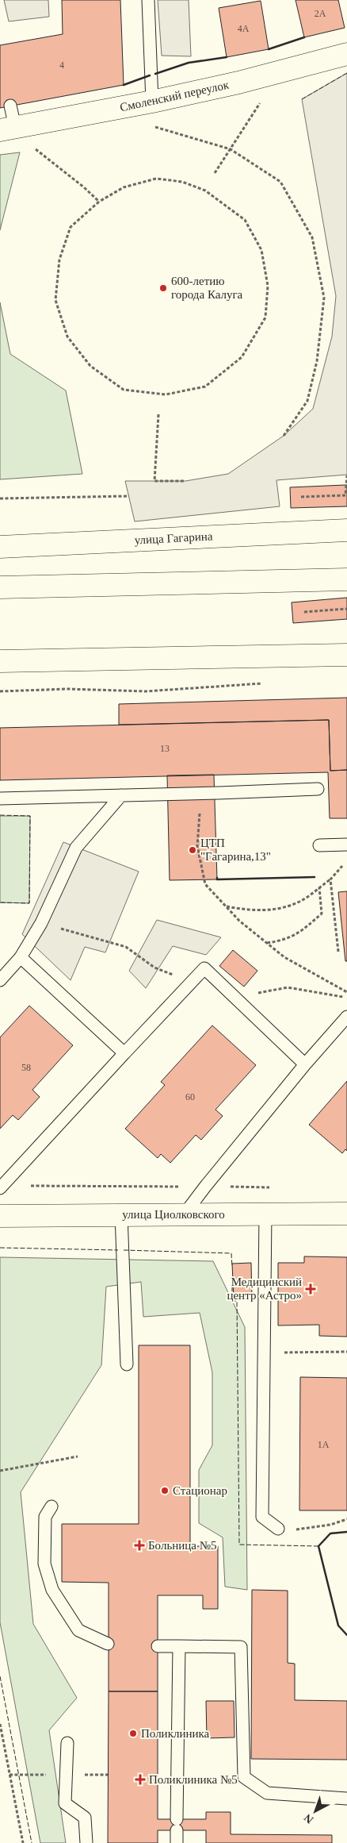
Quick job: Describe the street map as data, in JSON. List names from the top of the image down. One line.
{"streets":{"street":["Смоленский переулок","улица Гагарина","улица Циолковского"]},"places":{"other":["600-летию города Калуга","ЦТП \"Гагарина,13\"","Стационар","Поликлиника"],"health":["Медицинский центр «Астро»","Больница №5","Поликлиника №5"]},"house_numbers":["2А","4А","4","13","58","60","1А"],"north":"bottom left"}
